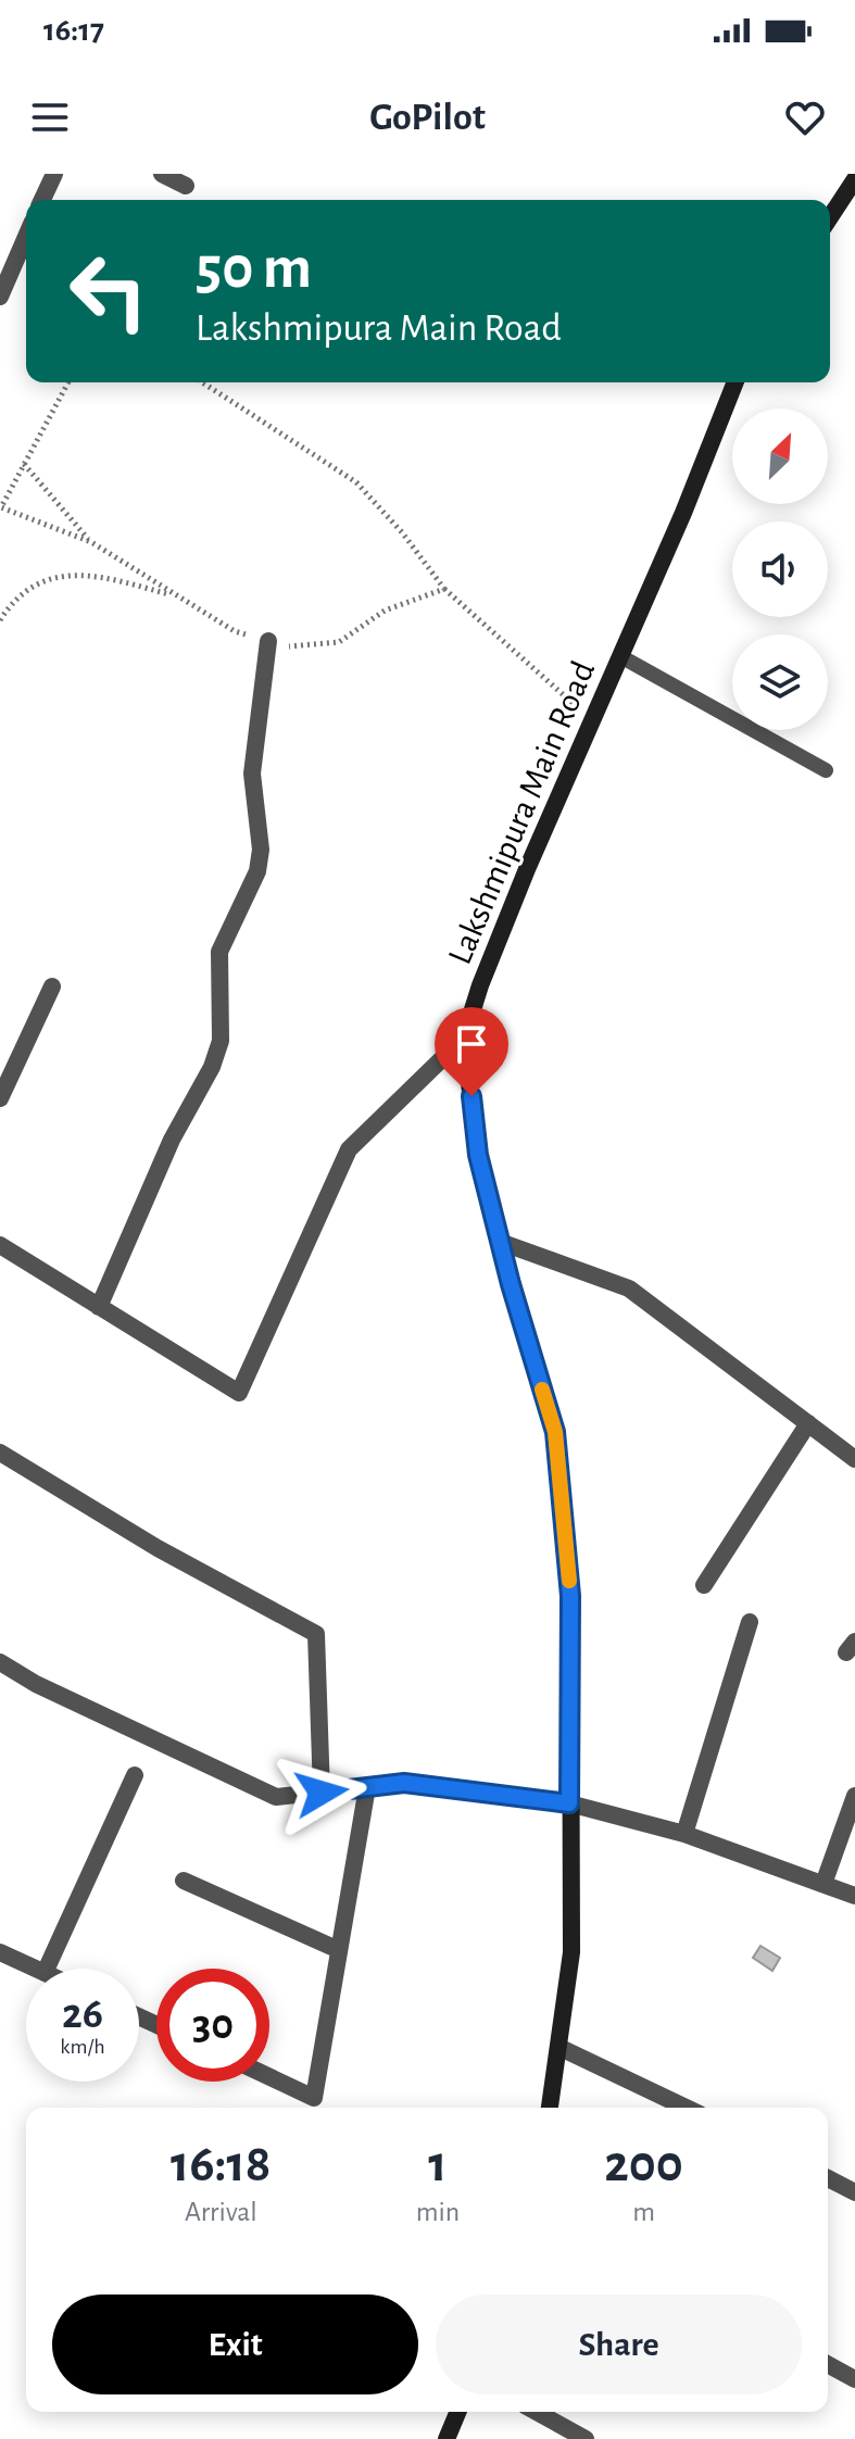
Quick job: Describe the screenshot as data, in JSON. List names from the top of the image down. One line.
{"streets":{"main road":["Lakshmipura Main Road"]},"north":"top right","page":{"status":"16:17","header":"GoPilot","turn":["50 m","Lakshmipura Main Road"],"speed":"26 km/h","limit":"30","eta":["16:18","Arrival","1","min","200","m"],"buttons":["Exit","Share"]}}
